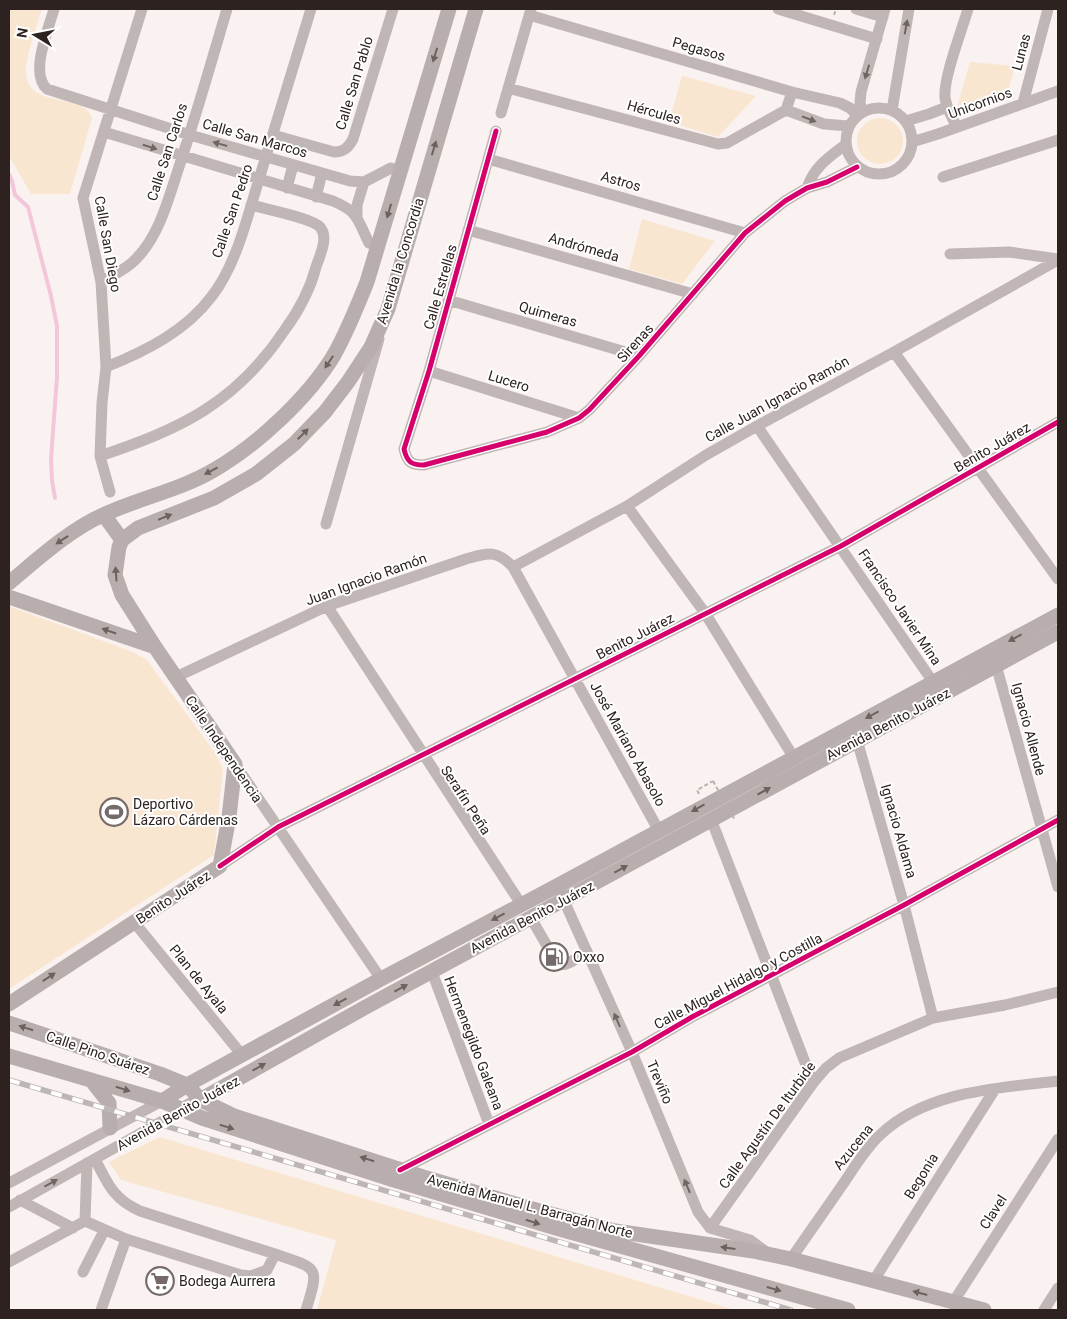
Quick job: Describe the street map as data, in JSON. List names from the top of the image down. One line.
{"streets":{"main road":["Avenida la Concordia","Benito Juárez","Avenida Benito Juárez","Calle Independencia","Calle Pino Suárez","Avenida Manuel L. Barragán Norte"],"street":["Pegasos","Lunas","Calle San Pablo","Unicornios","Hércules","Calle San Marcos","Calle San Carlos","Astros","Calle San Pedro","Calle San Diego","Andrómeda","Calle Estrellas","Quimeras","Sirenas","Lucero","Calle Juan Ignacio Ramón","Juan Ignacio Ramón","Francisco Javier Mina","Ignacio Allende","José Mariano Abasolo","Serafín Peña","Ignacio Aldama","Plan de Ayala","Calle Miguel Hidalgo y Costilla","Hermenegildo Galeana","Treviño","Calle Agustín De Iturbide","Azucena","Begonia","Clavel"]},"crossings":[["Pegasos","Unicornios"],["Pegasos","Sirenas"],["Lunas","Unicornios"],["Calle San Pablo","Calle San Pedro"],["Unicornios","Sirenas"],["Calle San Marcos","Calle San Carlos"],["Calle San Marcos","Calle San Pedro"],["Calle San Marcos","Calle San Diego"],["Calle San Carlos","Calle San Diego"],["Astros","Calle Estrellas"],["Astros","Sirenas"],["Calle San Pedro","Calle San Diego"],["Andrómeda","Calle Estrellas"],["Andrómeda","Sirenas"],["Avenida la Concordia","Calle Independencia"],["Calle Estrellas","Quimeras"],["Calle Estrellas","Sirenas"],["Calle Estrellas","Lucero"],["Quimeras","Sirenas"],["Sirenas","Lucero"],["Calle Juan Ignacio Ramón","Juan Ignacio Ramón"],["Calle Juan Ignacio Ramón","Francisco Javier Mina"],["Calle Juan Ignacio Ramón","José Mariano Abasolo"],["Benito Juárez","Francisco Javier Mina"],["Benito Juárez","José Mariano Abasolo"],["Benito Juárez","Calle Independencia"],["Benito Juárez","Serafín Peña"],["Benito Juárez","Plan de Ayala"],["Juan Ignacio Ramón","José Mariano Abasolo"],["Juan Ignacio Ramón","Calle Independencia"],["Juan Ignacio Ramón","Serafín Peña"],["Francisco Javier Mina","Avenida Benito Juárez"],["Avenida Benito Juárez","Ignacio Allende"],["Avenida Benito Juárez","José Mariano Abasolo"],["Avenida Benito Juárez","Calle Independencia"],["Avenida Benito Juárez","Serafín Peña"],["Avenida Benito Juárez","Ignacio Aldama"],["Avenida Benito Juárez","Plan de Ayala"],["Avenida Benito Juárez","Hermenegildo Galeana"],["Avenida Benito Juárez","Calle Pino Suárez"],["Avenida Benito Juárez","Treviño"],["Avenida Benito Juárez","Avenida Manuel L. Barragán Norte"],["Ignacio Allende","Calle Miguel Hidalgo y Costilla"],["Ignacio Aldama","Calle Miguel Hidalgo y Costilla"],["Ignacio Aldama","Calle Agustín De Iturbide"],["Calle Miguel Hidalgo y Costilla","Hermenegildo Galeana"],["Calle Miguel Hidalgo y Costilla","Treviño"],["Calle Miguel Hidalgo y Costilla","Avenida Manuel L. Barragán Norte"],["Calle Pino Suárez","Avenida Manuel L. Barragán Norte"],["Treviño","Calle Agustín De Iturbide"],["Azucena","Begonia"],["Azucena","Avenida Manuel L. Barragán Norte"],["Begonia","Avenida Manuel L. Barragán Norte"],["Avenida Manuel L. Barragán Norte","Clavel"]],"one_way":["Treviño"],"places":{"sports":["Deportivo Lázaro Cárdenas"],"fuel station":["Oxxo"],"supermarket":["Bodega Aurrera"]},"north":"left"}
